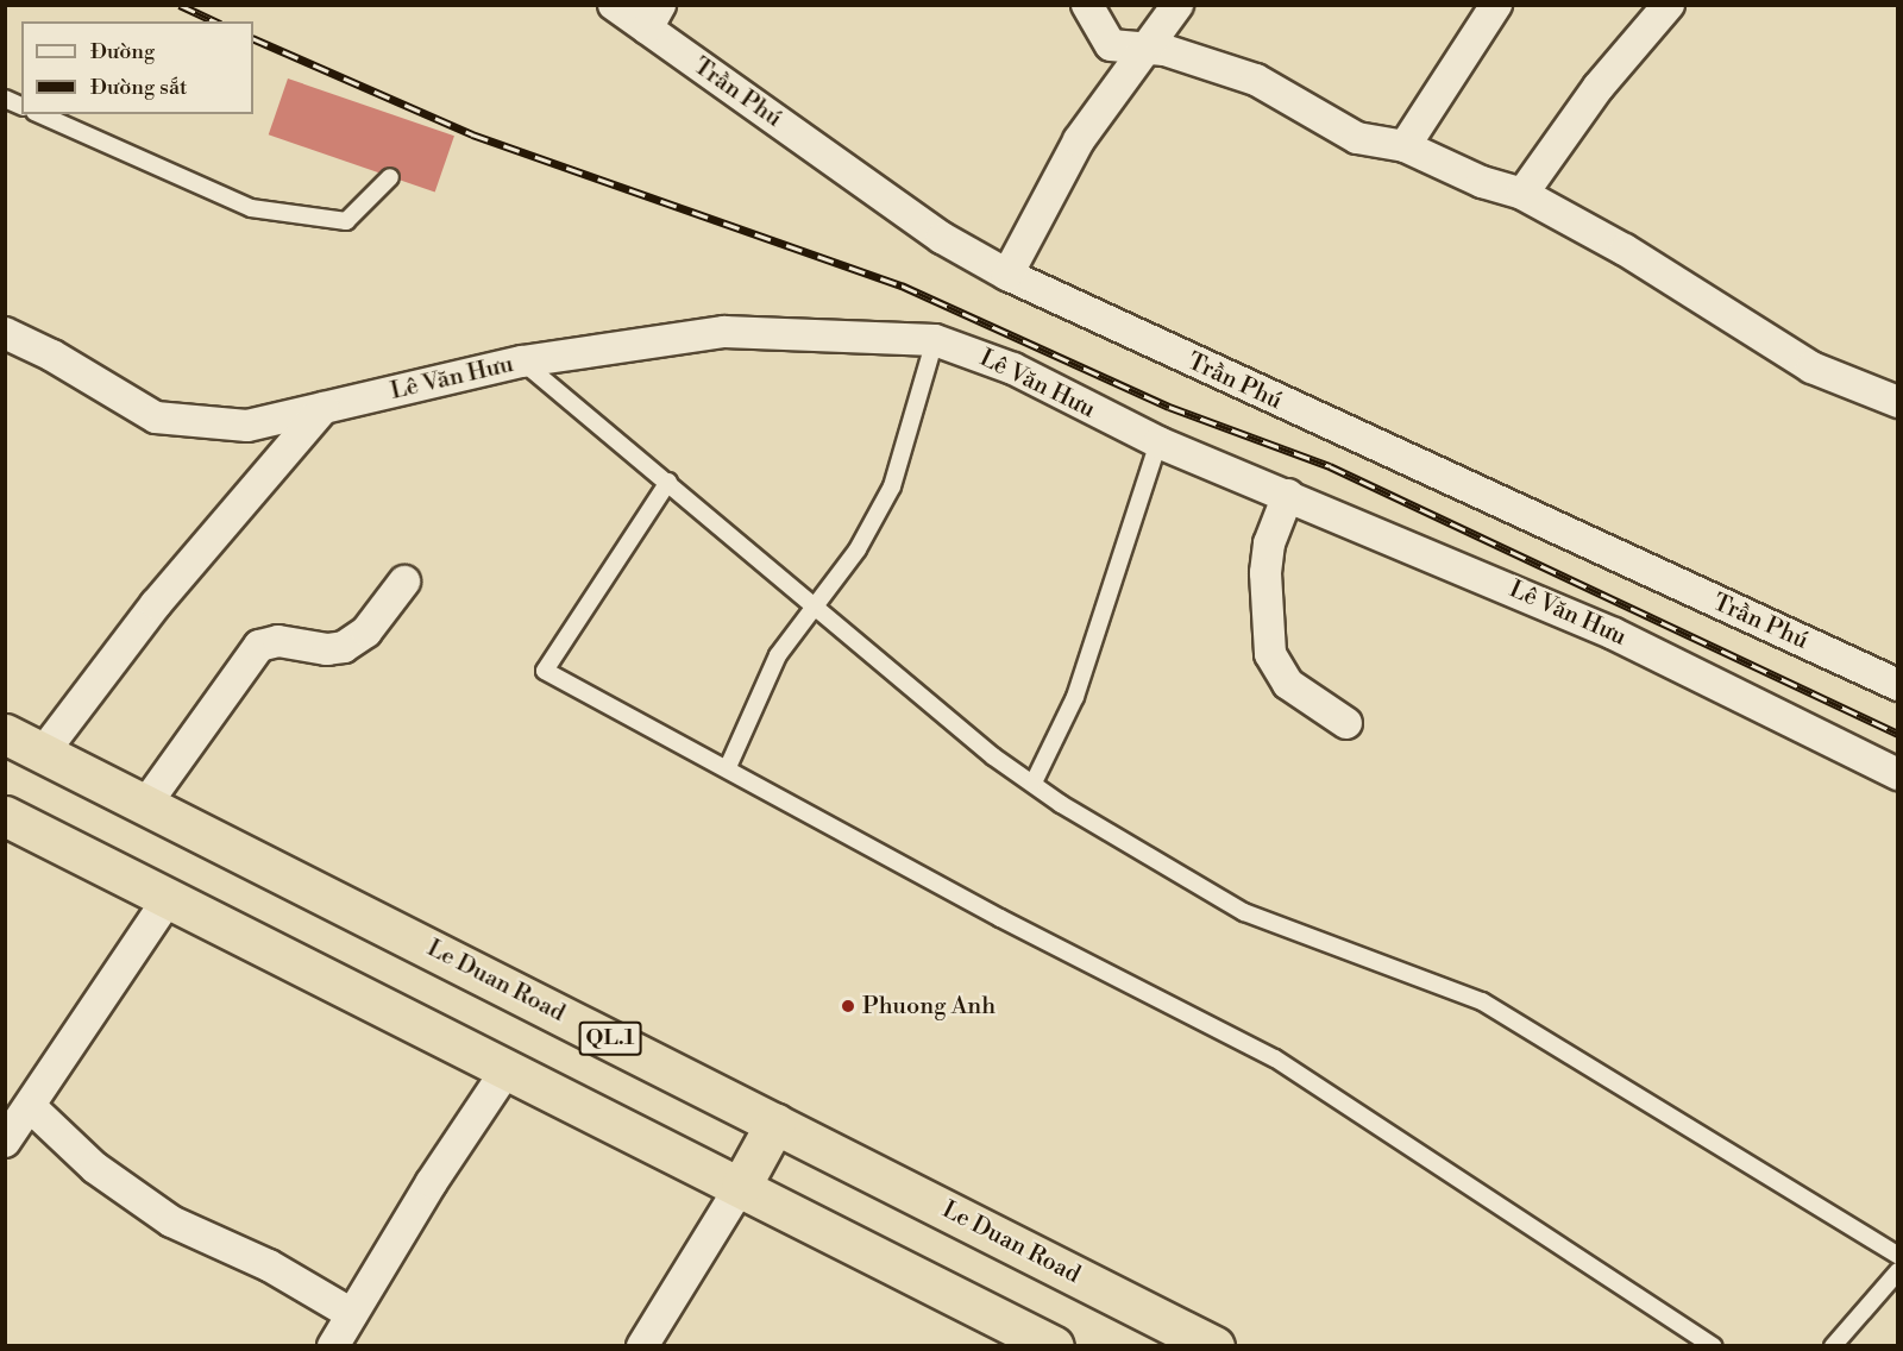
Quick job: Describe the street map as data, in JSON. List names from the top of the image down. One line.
{"streets":{"highway":["Le Duan Road","QL.1"],"street":["Trần Phú","Lê Văn Hưu"]},"places":["Phuong Anh"],"legend":["Đường","Đường sắt"]}
